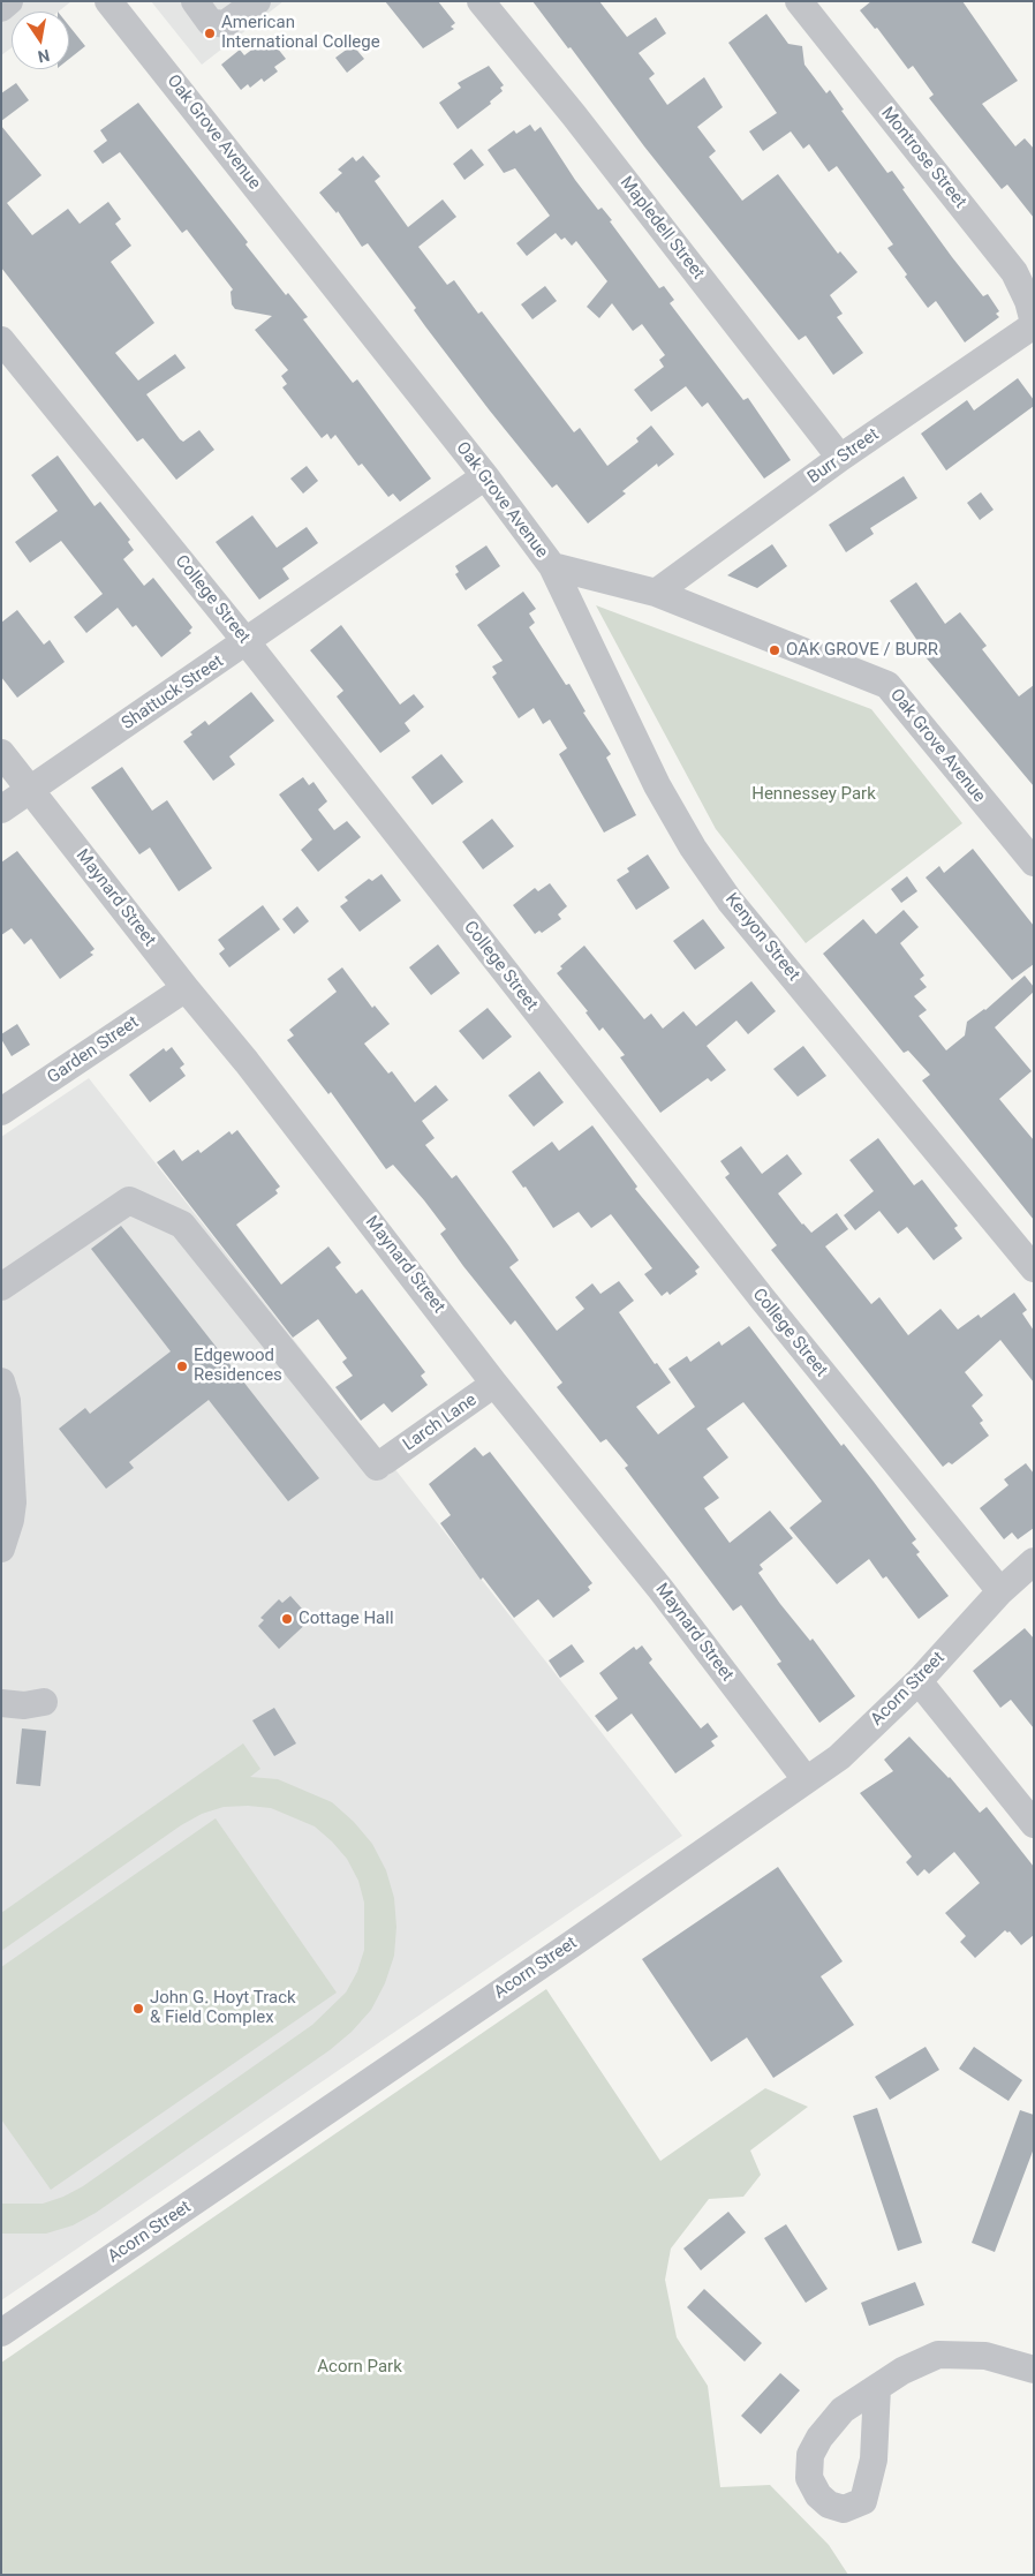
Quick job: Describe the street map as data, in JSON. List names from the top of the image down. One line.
{"streets":{"street":["Oak Grove Avenue","Montrose Street","Mapledell Street","Burr Street","College Street","Shattuck Street","Maynard Street","Kenyon Street","Garden Street","Larch Lane","Acorn Street"]},"crossings":[["Oak Grove Avenue","Burr Street"],["Oak Grove Avenue","Shattuck Street"],["Oak Grove Avenue","Kenyon Street"],["Montrose Street","Burr Street"],["Mapledell Street","Burr Street"],["College Street","Shattuck Street"],["College Street","Acorn Street"],["Shattuck Street","Maynard Street"],["Maynard Street","Garden Street"],["Maynard Street","Larch Lane"],["Maynard Street","Acorn Street"]],"parks":["Hennessey Park","Acorn Park"],"places":["American International College","OAK GROVE / BURR","Edgewood Residences","Cottage Hall","John G. Hoyt Track & Field Complex"],"north":"bottom"}
